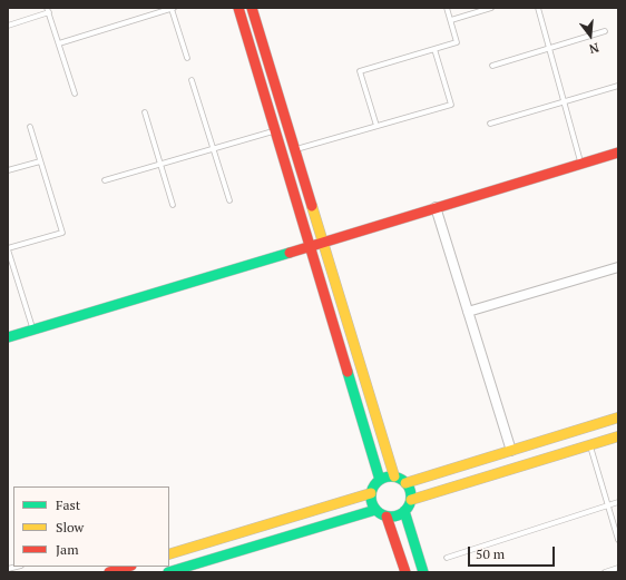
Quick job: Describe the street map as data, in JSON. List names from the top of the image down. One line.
{"legend":["Fast","Slow","Jam"],"scale_bar":"50 m","north":"bottom"}
